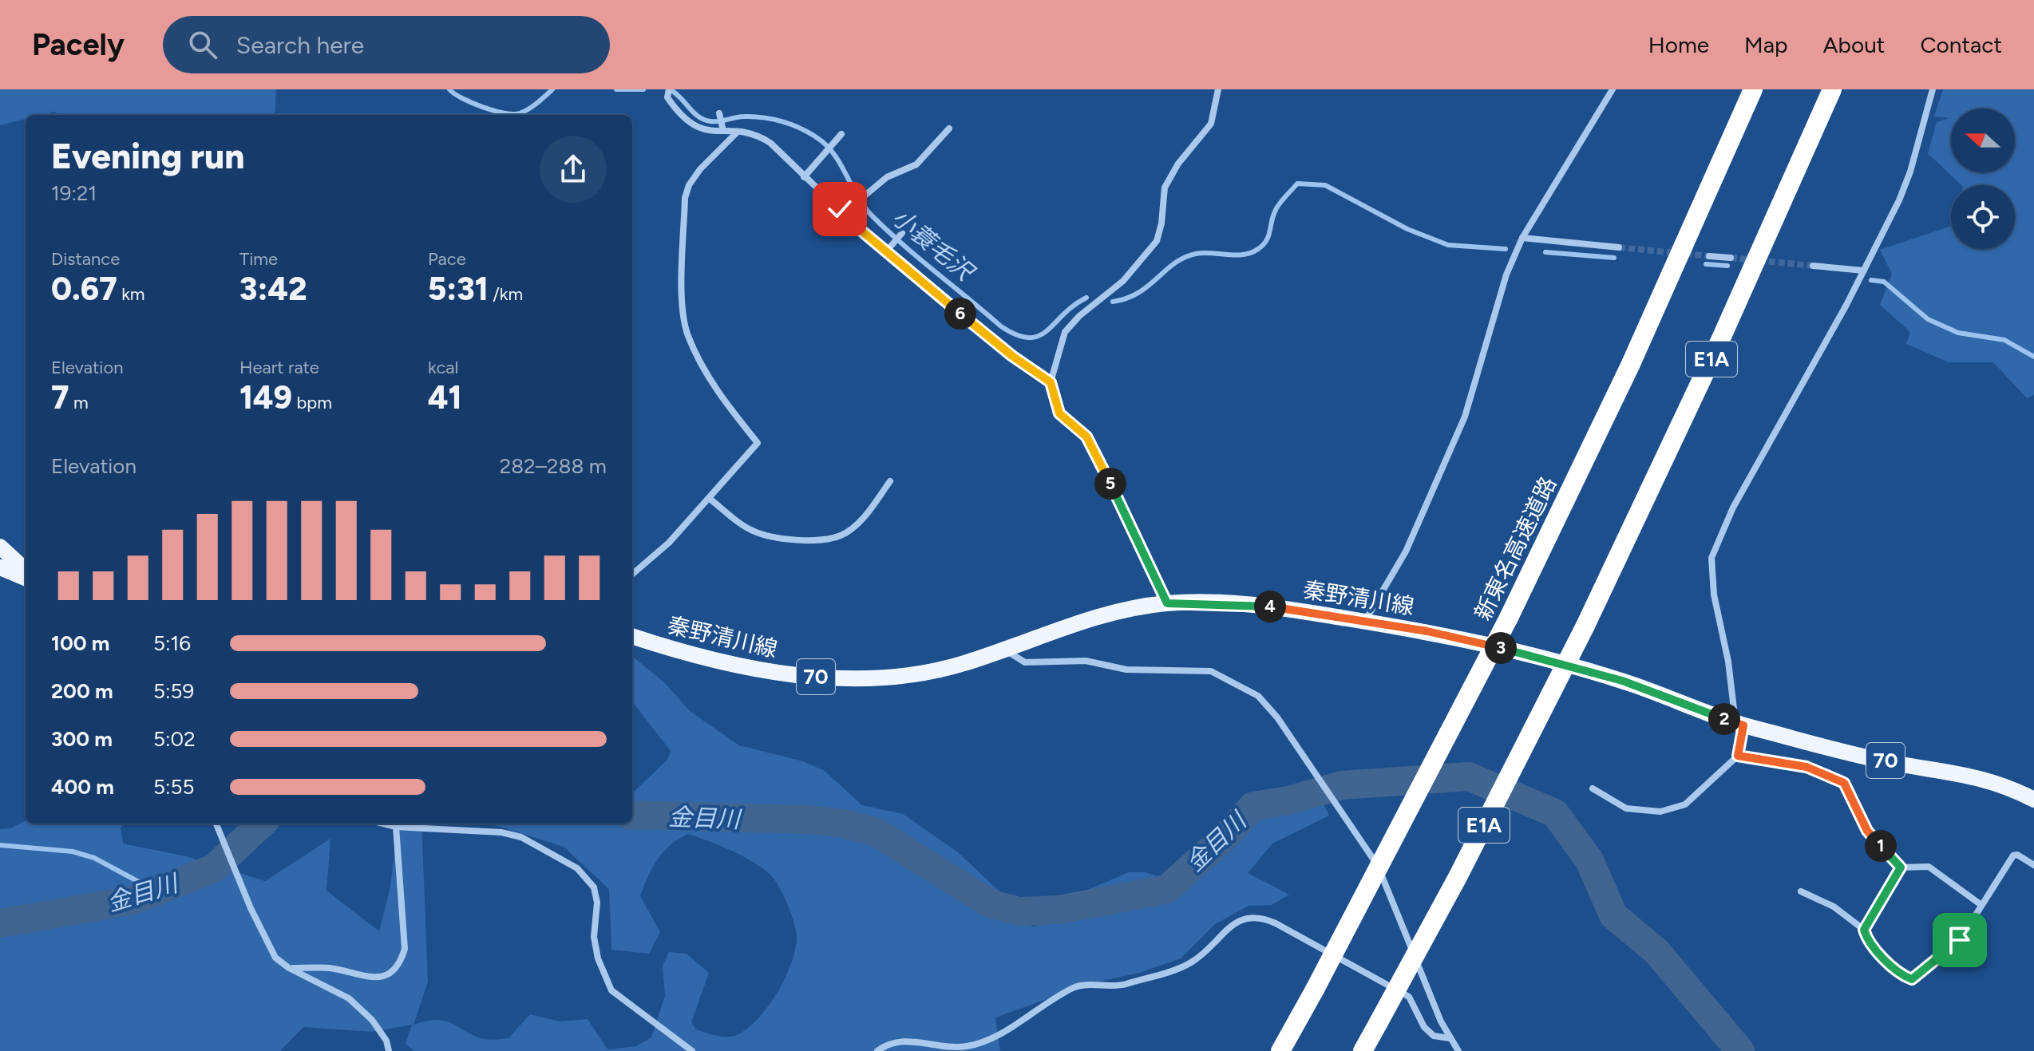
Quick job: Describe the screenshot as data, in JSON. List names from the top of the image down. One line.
{"streets":{"highway":["E1A","新東名高速道路"],"main road":["秦野清川線","70"]},"water":["小蓑毛沢","金目川"],"north":"left","page":{"header":"Pacely","search":"Search here","nav":["Home","Map","About","Contact"],"heading":["Evening run","19:21"],"stats":[["Distance","0.67 km"],["Time","3:42"],["Pace","5:31 /km"],["Elevation","7 m"],["Heart rate","149 bpm"],["kcal","41"]],"pins":["6","5","4","3","2","1"],"chart":["Elevation","282–288 m"],"list":[{"name":"100 m","note":"5:16"},{"name":"200 m","note":"5:59"},{"name":"300 m","note":"5:02"},{"name":"400 m","note":"5:55"}]}}
